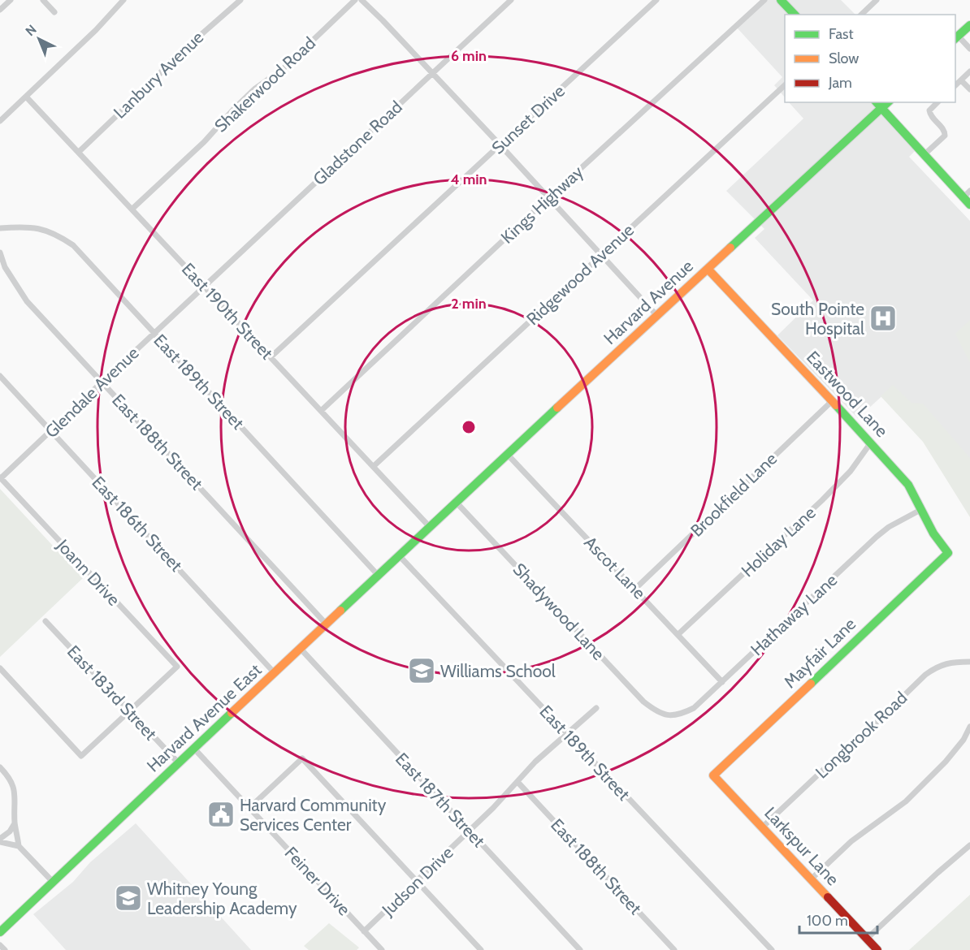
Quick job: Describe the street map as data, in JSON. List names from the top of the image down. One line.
{"streets":{"main road":["Harvard Avenue","Eastwood Lane","Mayfair Lane","Harvard Avenue East","Larkspur Lane"],"street":["Lanbury Avenue","Shakerwood Road","Sunset Drive","Gladstone Road","Kings Highway","Ridgewood Avenue","East 190th Street","East 189th Street","Glendale Avenue","East 188th Street","Brookfield Lane","East 186th Street","Holiday Lane","Ascot Lane","Joann Drive","Shadywood Lane","Hathaway Lane","East 183rd Street","Longbrook Road","East 187th Street","Feiner Drive","Judson Drive"]},"crossings":[["Lanbury Avenue","East 190th Street"],["Shakerwood Road","East 190th Street"],["Sunset Drive","East 190th Street"],["Gladstone Road","East 190th Street"],["Gladstone Road","Glendale Avenue"],["Kings Highway","East 190th Street"],["Ridgewood Avenue","East 190th Street"],["Harvard Avenue","East 190th Street"],["Harvard Avenue","Eastwood Lane"],["Harvard Avenue","Ascot Lane"],["Harvard Avenue","Shadywood Lane"],["Harvard Avenue","Harvard Avenue East"],["East 190th Street","Glendale Avenue"],["East 190th Street","Harvard Avenue East"],["East 189th Street","Glendale Avenue"],["East 189th Street","Harvard Avenue East"],["East 189th Street","Judson Drive"],["Glendale Avenue","East 188th Street"],["Glendale Avenue","East 186th Street"],["Glendale Avenue","Joann Drive"],["Eastwood Lane","Brookfield Lane"],["Eastwood Lane","Holiday Lane"],["Eastwood Lane","Hathaway Lane"],["Eastwood Lane","Mayfair Lane"],["East 188th Street","Harvard Avenue East"],["East 188th Street","Judson Drive"],["Brookfield Lane","Ascot Lane"],["East 186th Street","Harvard Avenue East"],["Holiday Lane","Ascot Lane"],["Ascot Lane","Hathaway Lane"],["Joann Drive","East 183rd Street"],["Shadywood Lane","Hathaway Lane"],["Mayfair Lane","Larkspur Lane"],["East 183rd Street","Harvard Avenue East"],["Harvard Avenue East","East 187th Street"],["Harvard Avenue East","Feiner Drive"],["Longbrook Road","Larkspur Lane"],["East 187th Street","Judson Drive"],["Feiner Drive","Judson Drive"]],"places":{"hospital":["South Pointe Hospital"],"school or university":["Williams School","Whitney Young Leadership Academy"],"public building":["Harvard Community Services Center"]},"legend":["Fast","Slow","Jam"],"scale_bar":"100 m","north":"top left","rings":["6 min","4 min","2 min"]}
